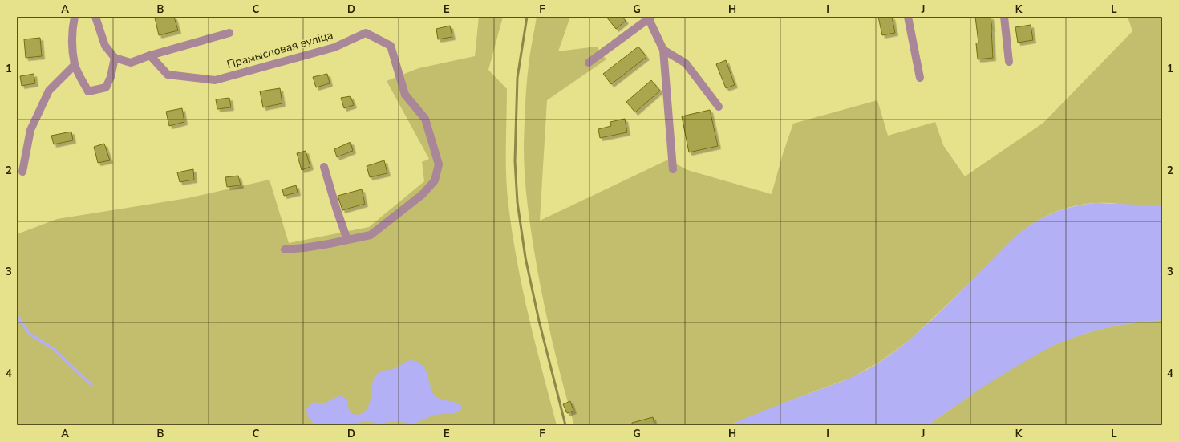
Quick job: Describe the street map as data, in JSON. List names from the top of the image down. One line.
{"streets":{"street":["Прамысловая вуліца"]},"grid":{"columns":["A","B","C","D","E","F","G","H","I","J","K","L"],"rows":["1","2","3","4"]}}
